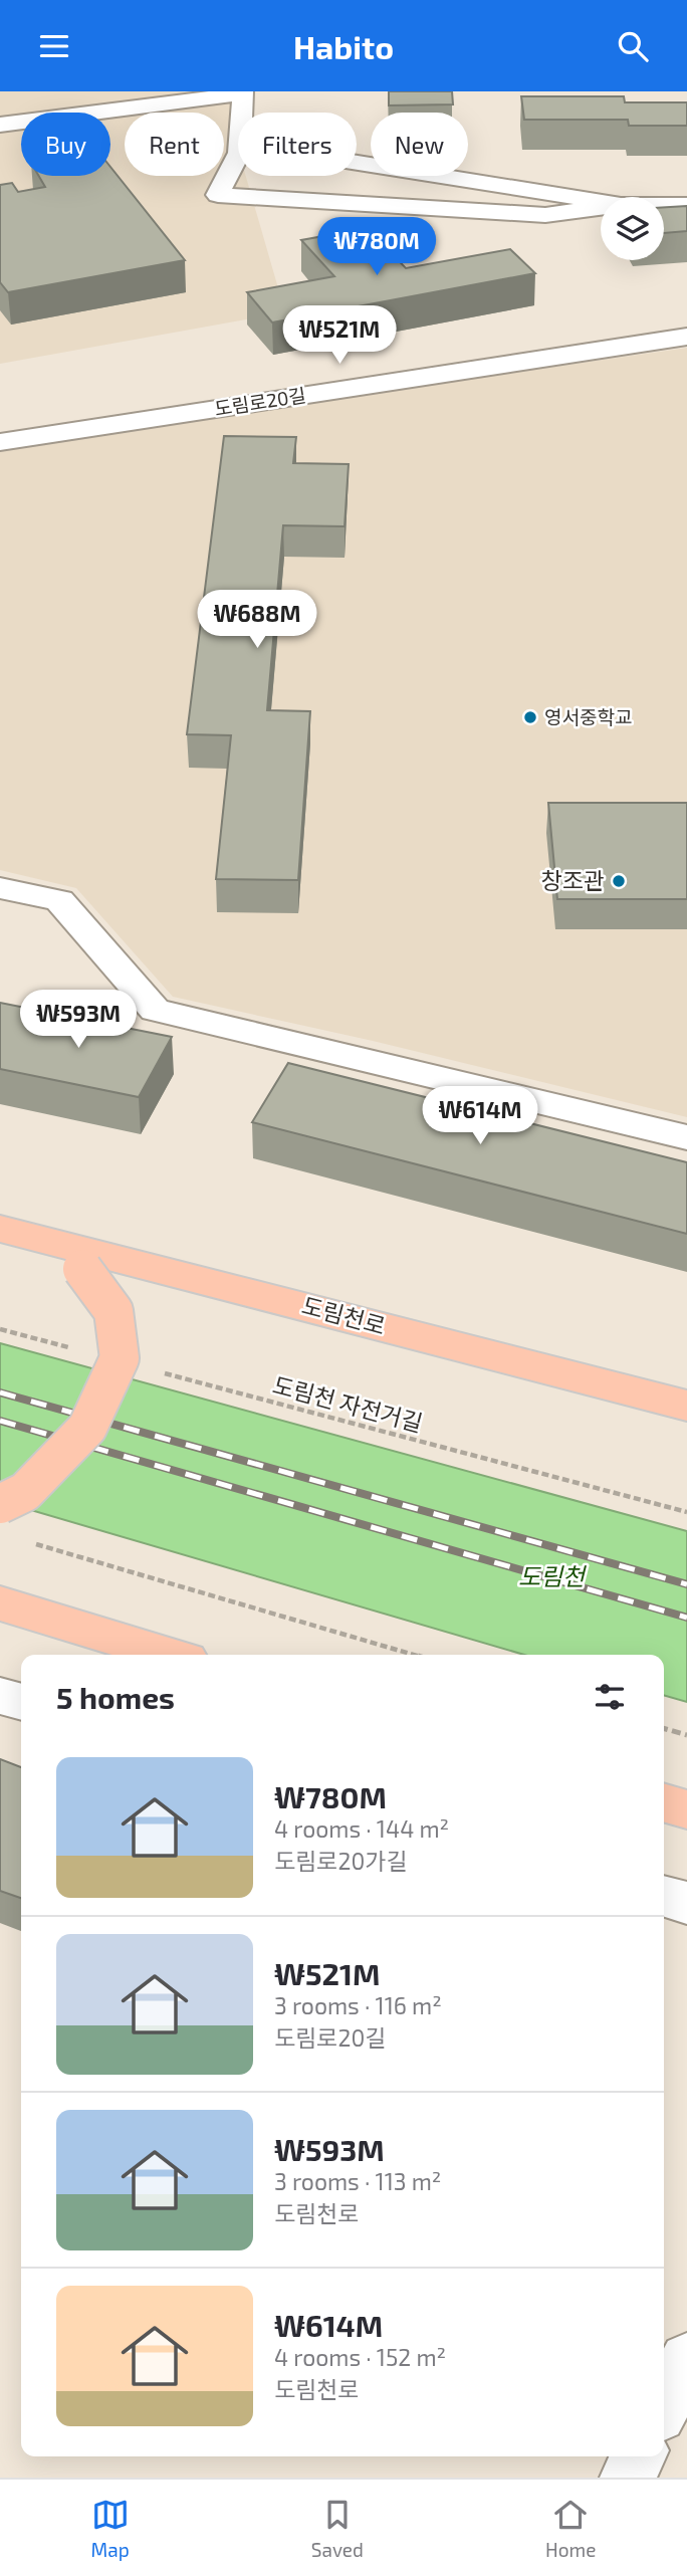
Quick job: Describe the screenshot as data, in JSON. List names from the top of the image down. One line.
{"streets":{"main road":["도림천로"],"street":["도림로20길"],"path":["도림천 자전거길"]},"water":["도림천"],"places":["영서중학교","창조관"],"page":{"header":"Habito","chip":["Buy","Rent","Filters","New"],"price":["₩780M","₩521M","₩688M","₩593M","₩614M"],"heading":"5 homes","list":[{"name":"₩780M","note":"4 rooms · 144 m² · 도림로20가길"},{"name":"₩521M","note":"3 rooms · 116 m² · 도림로20길"},{"name":"₩593M","note":"3 rooms · 113 m² · 도림천로"},{"name":"₩614M","note":"4 rooms · 152 m² · 도림천로"}],"tabs":["Map","Saved","Home"]}}
